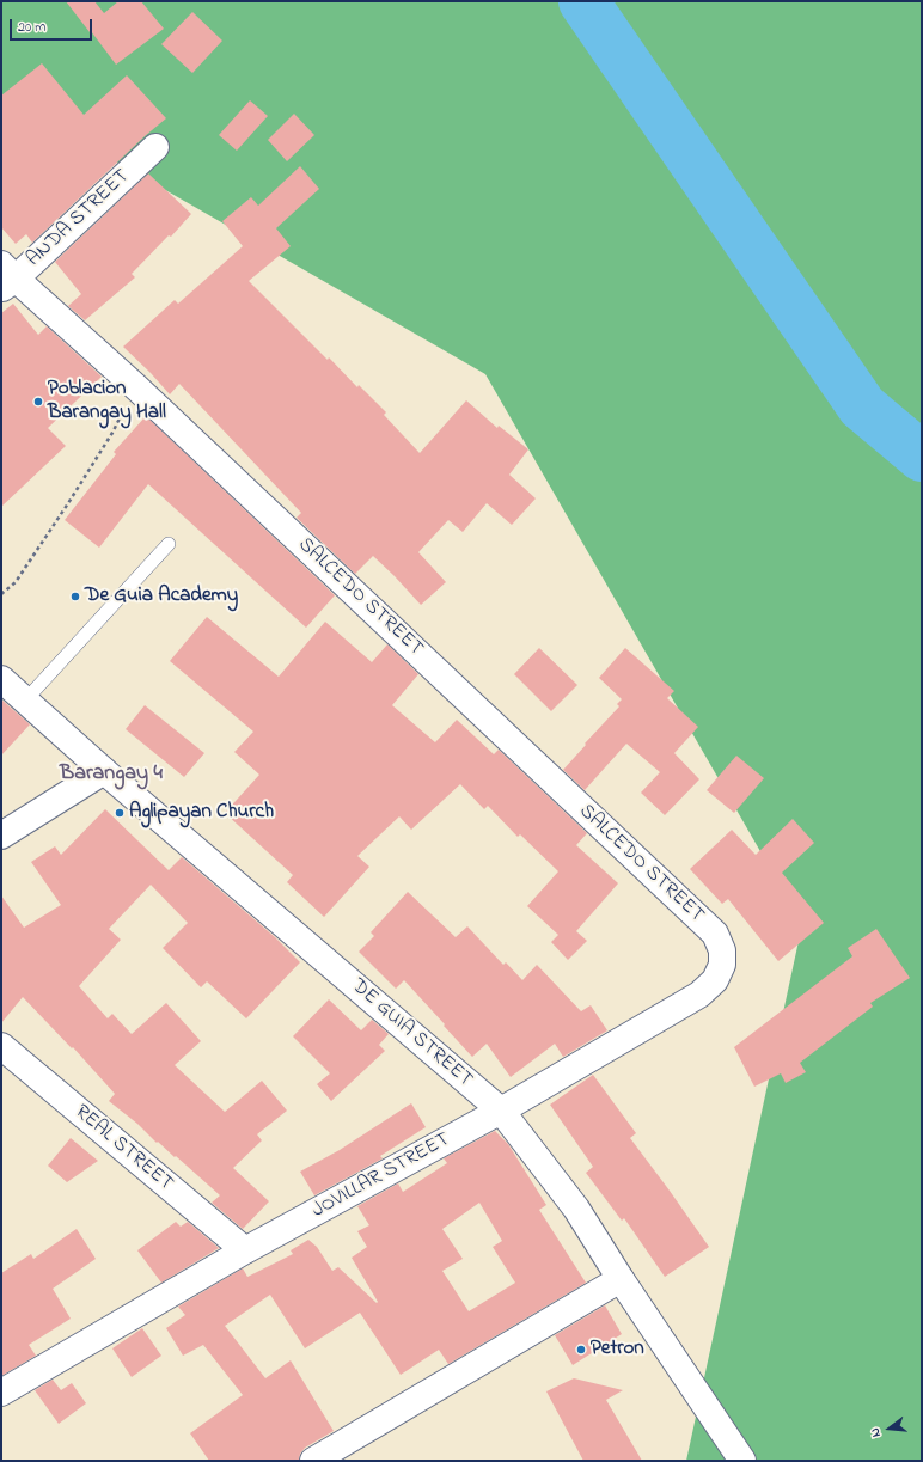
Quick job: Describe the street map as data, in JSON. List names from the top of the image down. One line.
{"streets":{"street":["ANDA STREET","SALCEDO STREET","DE GUIA STREET","REAL STREET","JOVILLAR STREET"]},"crossings":[["ANDA STREET","SALCEDO STREET"],["SALCEDO STREET","JOVILLAR STREET"],["DE GUIA STREET","JOVILLAR STREET"],["REAL STREET","JOVILLAR STREET"]],"districts":["Barangay 4"],"places":["Poblacion Barangay Hall","De Guia Academy","Aglipayan Church","Petron"],"scale_bar":"20 m","north":"left"}
